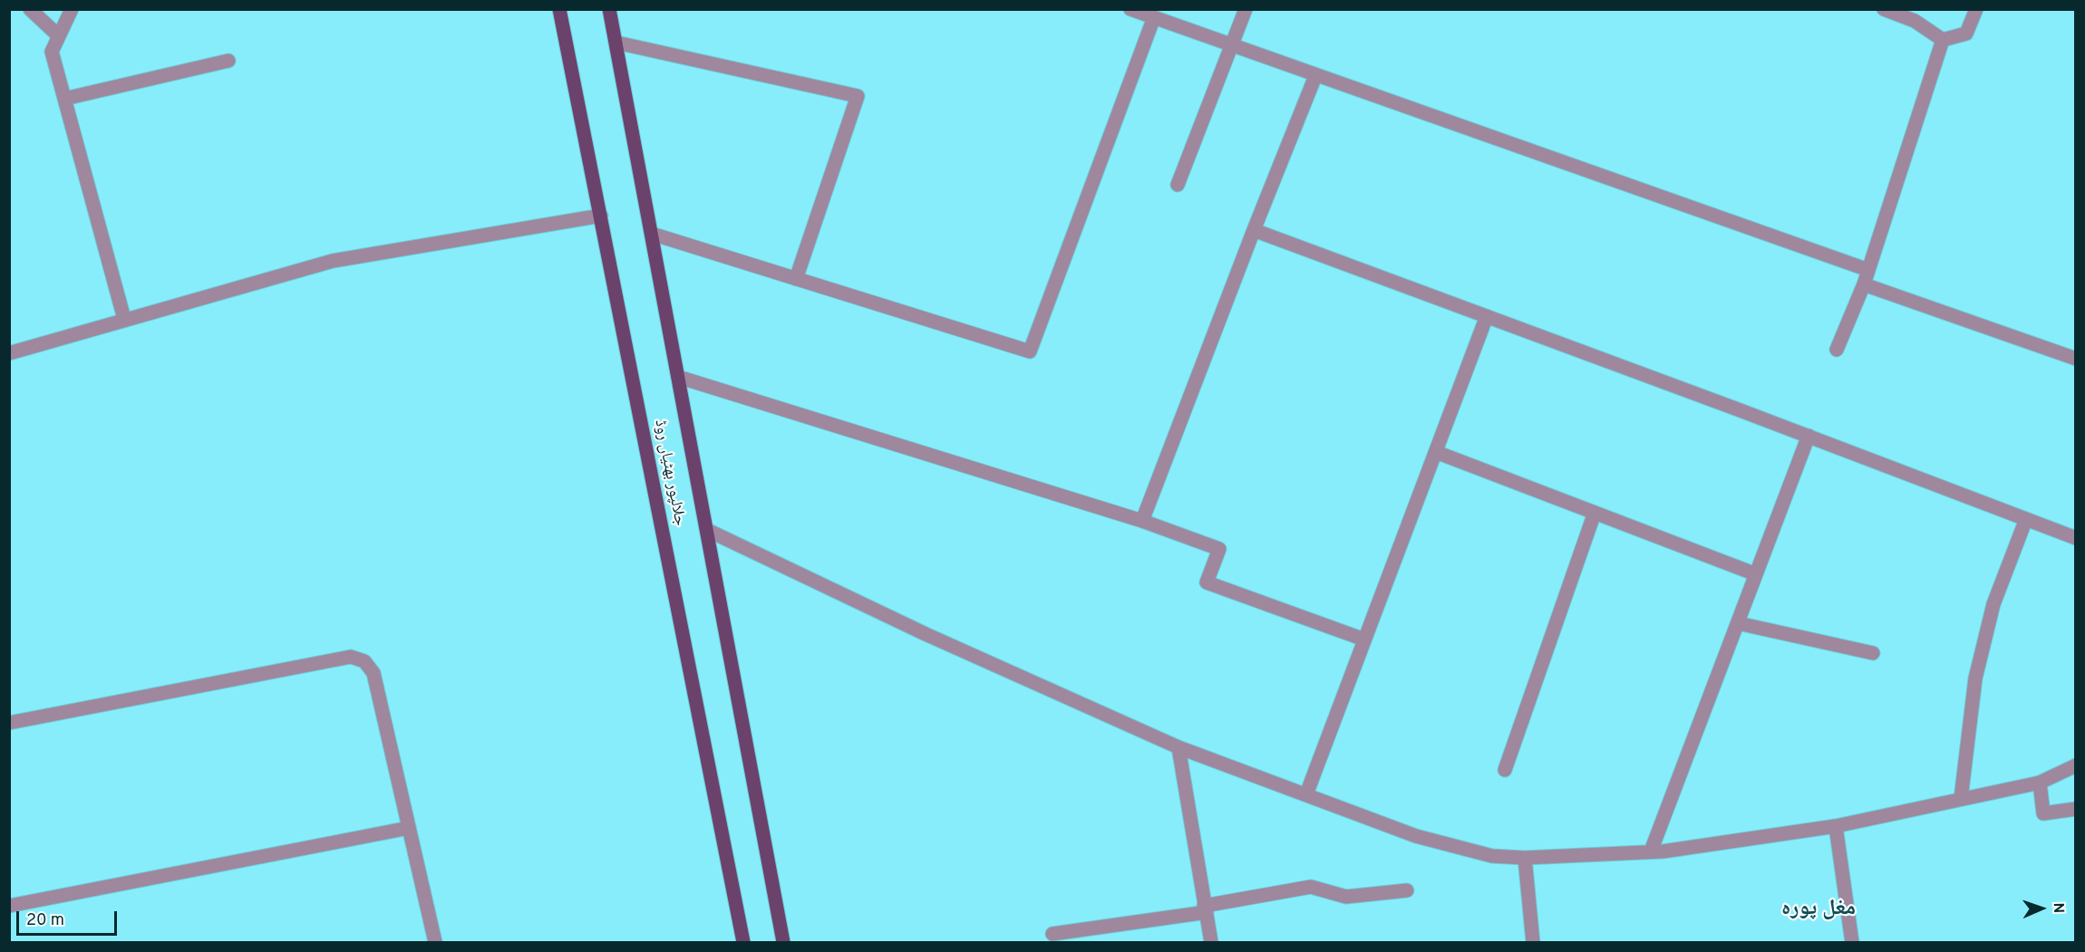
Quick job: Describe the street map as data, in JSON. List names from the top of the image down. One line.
{"streets":{"main road":["جلالپور بھٹیاں روڈ"]},"districts":["مغل پورہ"],"scale_bar":"20 m","north":"right"}
